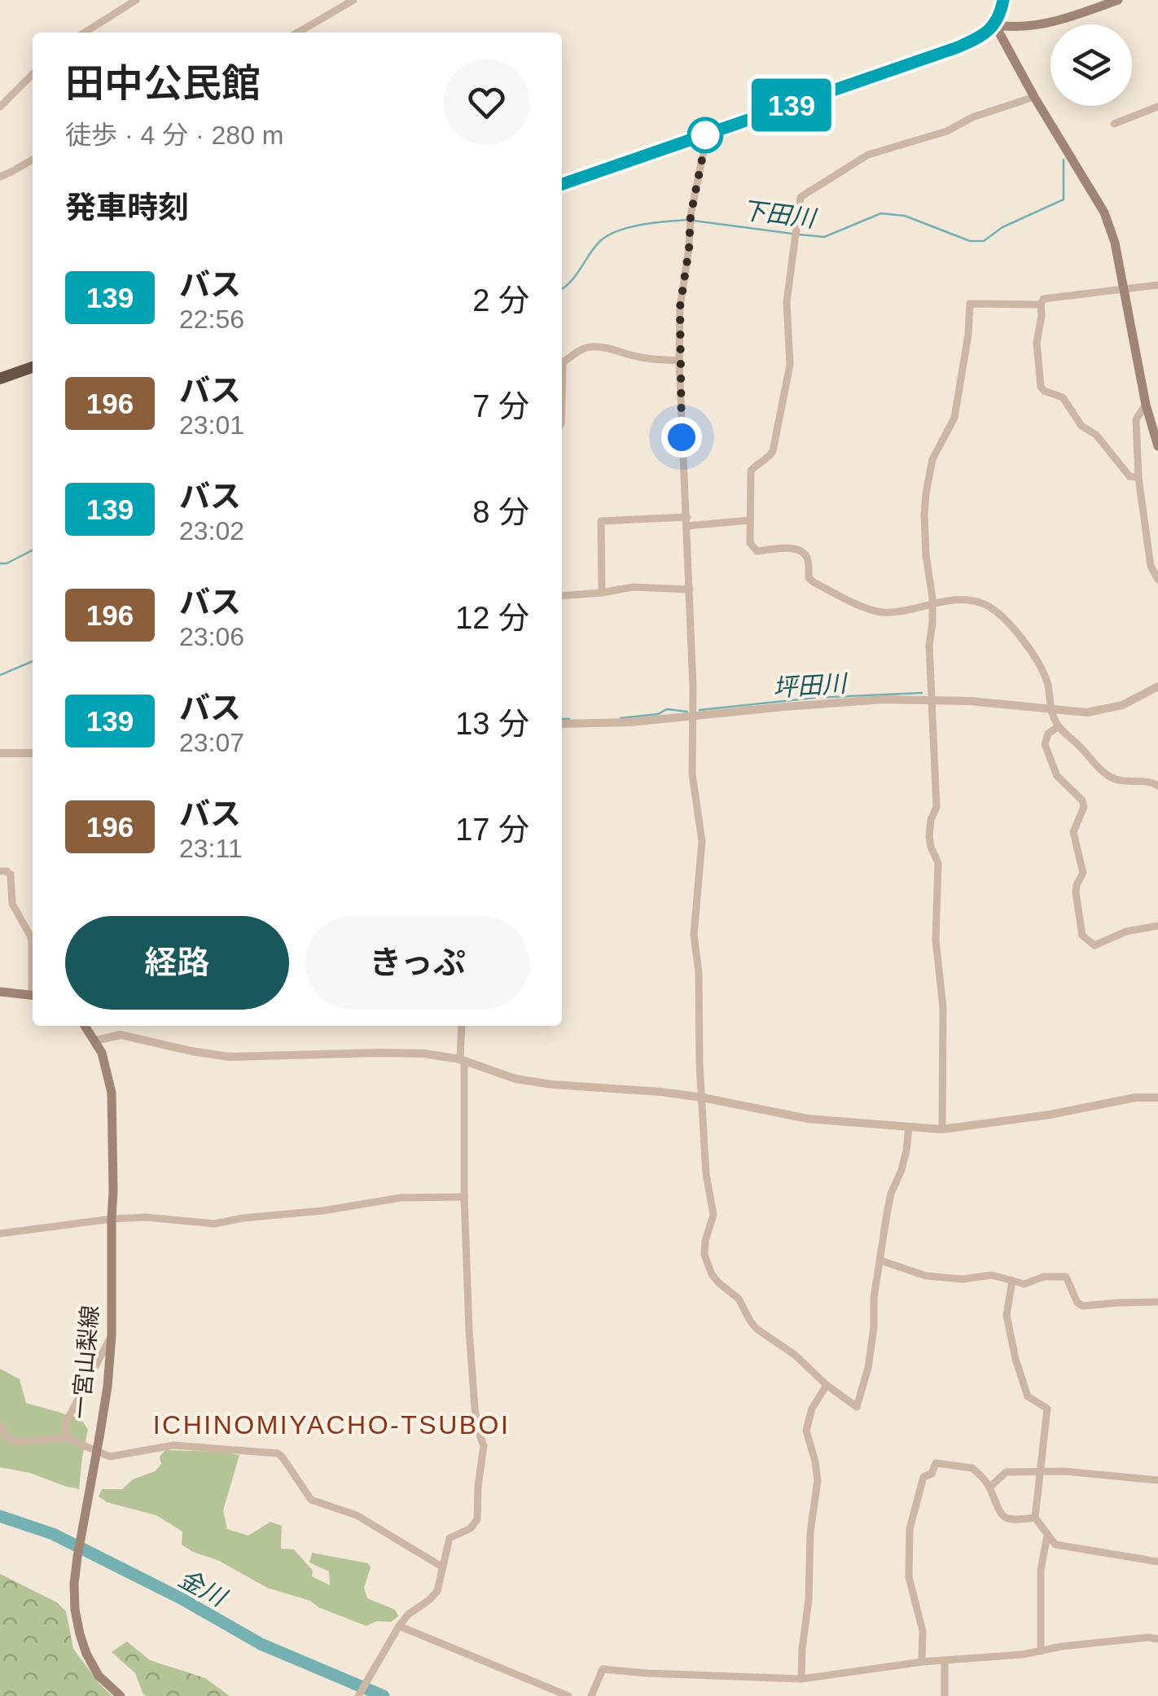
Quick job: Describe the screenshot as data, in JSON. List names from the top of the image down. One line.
{"streets":{"main road":["一宮山梨線"]},"districts":["ICHINOMIYACHO-TSUBOI"],"water":["下田川","坪田川","金川"],"lines":["bus line 139"],"page":{"on_map":"139","heading":[["田中公民館","徒歩 · 4 分 · 280 m"],"発車時刻"],"list":[{"mark":"139","name":"バス","note":"22:56","value":"2 分"},{"mark":"196","name":"バス","note":"23:01","value":"7 分"},{"mark":"139","name":"バス","note":"23:02","value":"8 分"},{"mark":"196","name":"バス","note":"23:06","value":"12 分"},{"mark":"139","name":"バス","note":"23:07","value":"13 分"},{"mark":"196","name":"バス","note":"23:11","value":"17 分"}],"buttons":["経路","きっぷ"]}}
